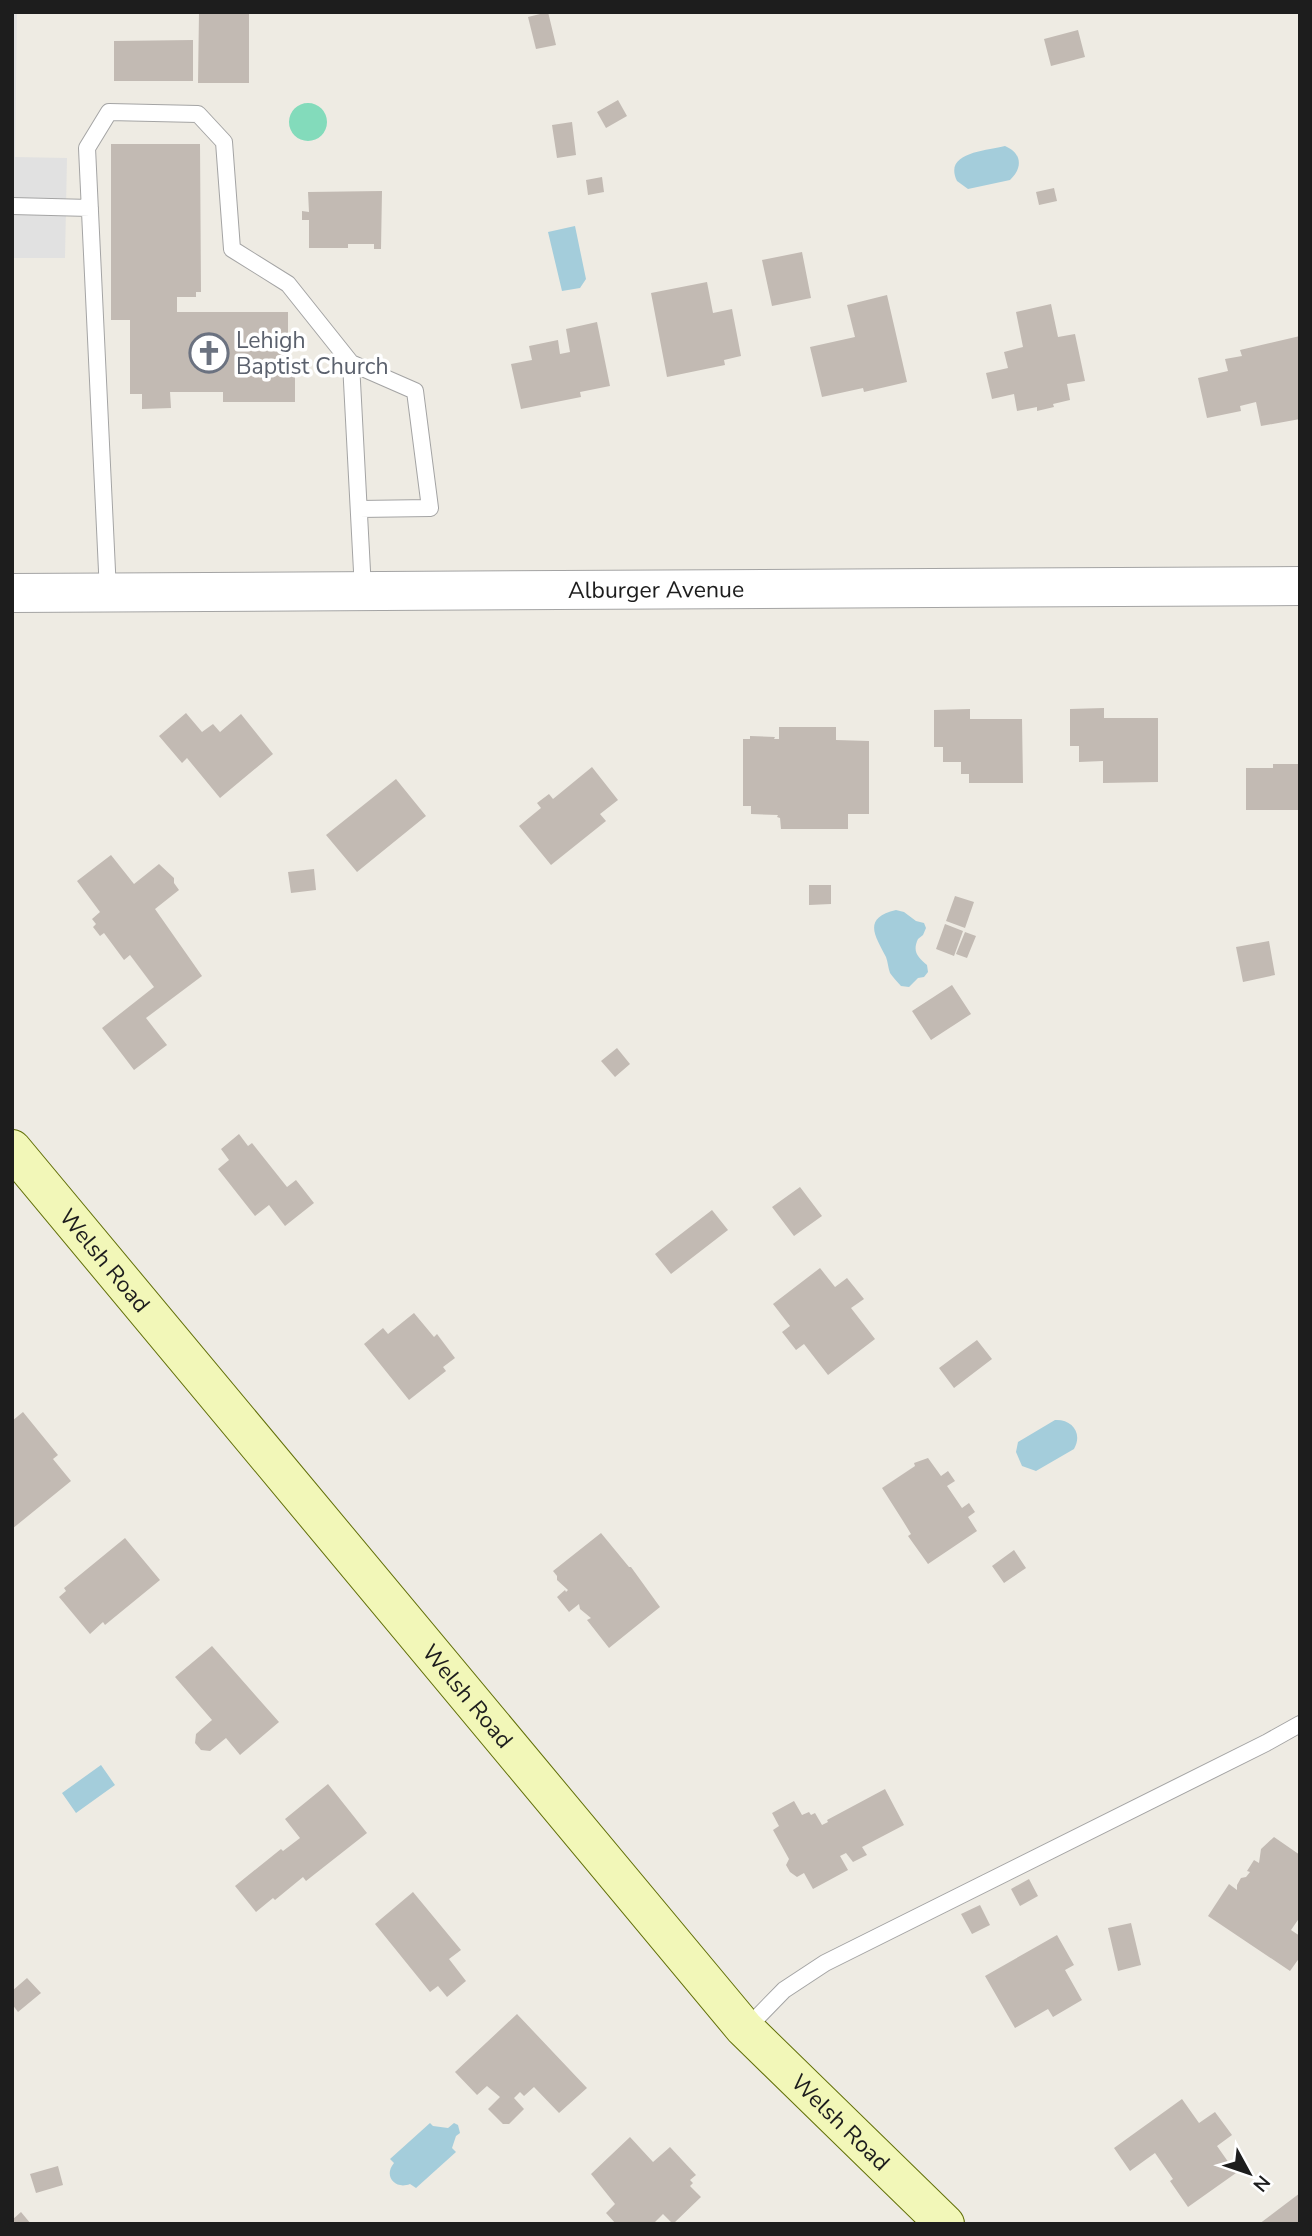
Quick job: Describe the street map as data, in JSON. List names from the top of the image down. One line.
{"streets":{"main road":["Welsh Road"],"street":["Alburger Avenue"]},"places":{"church":["Lehigh Baptist Church"]},"north":"bottom right"}
